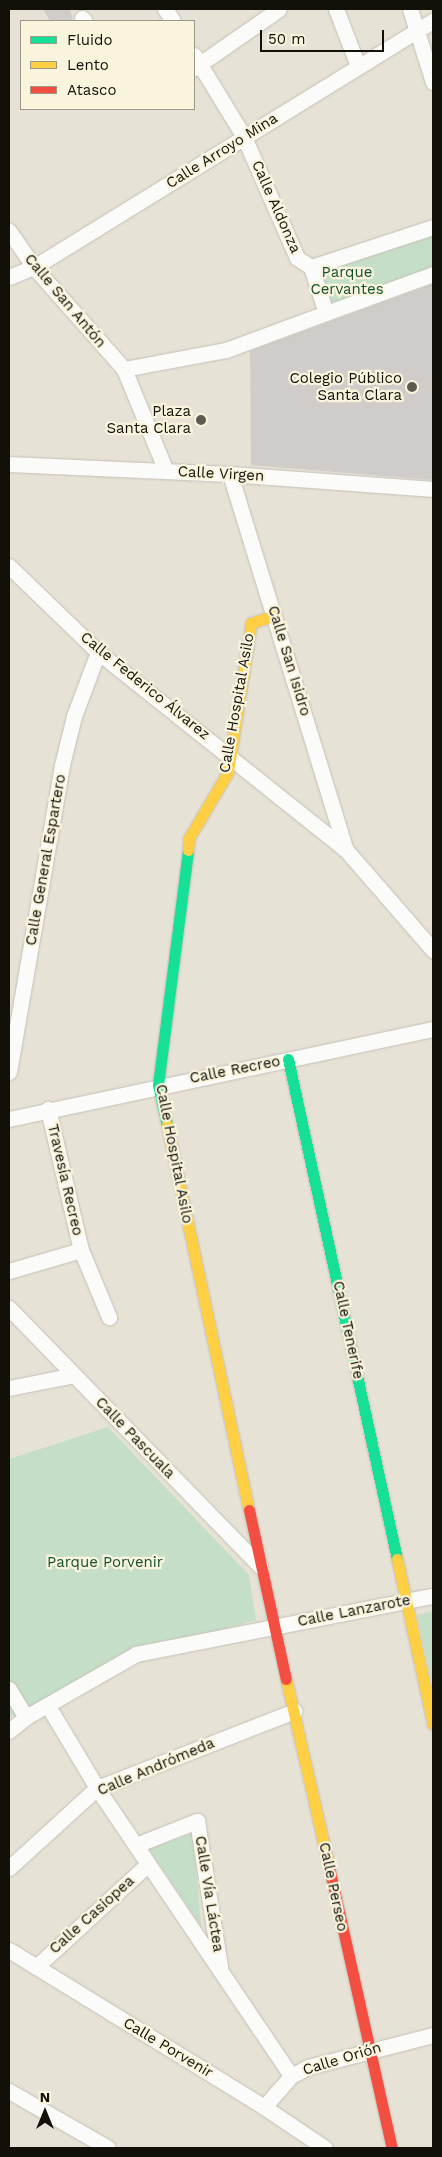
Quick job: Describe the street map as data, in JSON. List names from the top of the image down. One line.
{"streets":{"street":["Calle Arroyo Mina","Calle Aldonza","Calle San Antón","Calle Virgen","Calle San Isidro","Calle Federico Álvarez","Calle Hospital Asilo","Calle General Espartero","Calle Recreo","Travesía Recreo","Calle Tenerife","Calle Pascuala","Calle Lanzarote","Calle Andrómeda","Calle Perseo","Calle Vía Láctea","Calle Casiopea","Calle Porvenir","Calle Orión"]},"crossings":[["Calle Arroyo Mina","Calle Aldonza"],["Calle Arroyo Mina","Calle San Antón"],["Calle Virgen","Calle San Isidro"],["Calle San Isidro","Calle Federico Álvarez"],["Calle San Isidro","Calle Hospital Asilo"],["Calle Federico Álvarez","Calle Hospital Asilo"],["Calle Federico Álvarez","Calle General Espartero"],["Calle Hospital Asilo","Calle Recreo"],["Calle Hospital Asilo","Calle Pascuala"],["Calle Hospital Asilo","Calle Lanzarote"],["Calle Hospital Asilo","Calle Perseo"],["Calle Recreo","Travesía Recreo"],["Calle Recreo","Calle Tenerife"],["Calle Tenerife","Calle Lanzarote"],["Calle Lanzarote","Calle Perseo"],["Calle Lanzarote","Calle Vía Láctea"],["Calle Andrómeda","Calle Perseo"],["Calle Andrómeda","Calle Vía Láctea"],["Calle Perseo","Calle Orión"],["Calle Vía Láctea","Calle Casiopea"],["Calle Vía Láctea","Calle Orión"],["Calle Casiopea","Calle Porvenir"],["Calle Porvenir","Calle Orión"]],"parks":["Parque Cervantes","Parque Porvenir"],"places":["Colegio Público Santa Clara","Plaza Santa Clara"],"legend":["Fluido","Lento","Atasco"],"scale_bar":"50 m","north":"top"}
